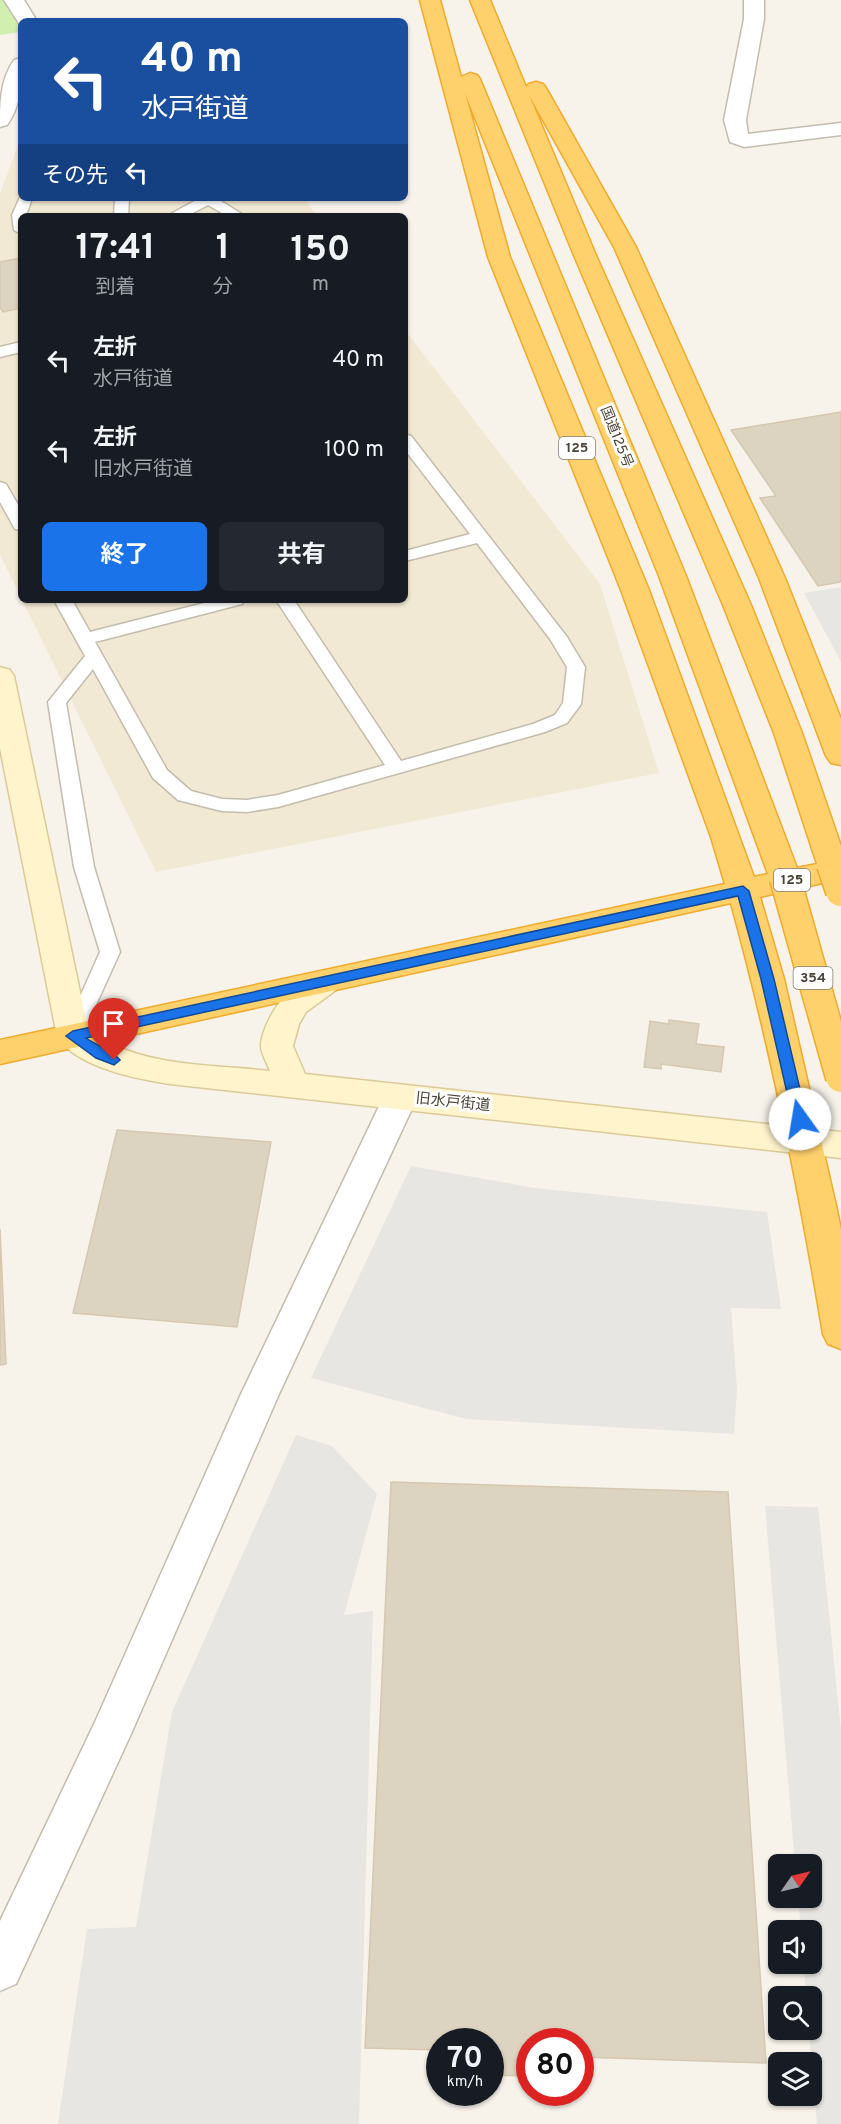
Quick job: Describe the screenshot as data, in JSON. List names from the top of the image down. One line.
{"streets":{"highway":["国道125号","125","354"],"street":["旧水戸街道"]},"crossings":[["国道125号","354"],["125","旧水戸街道"]],"north":"top right","page":{"turn":["40 m","水戸街道"],"then":"その先","eta":["17:41","到着","1","分","150","m"],"list":[{"name":"左折","note":"水戸街道","value":"40 m"},{"name":"左折","note":"旧水戸街道","value":"100 m"}],"buttons":["終了","共有"],"speed":"70 km/h","limit":"80"}}
